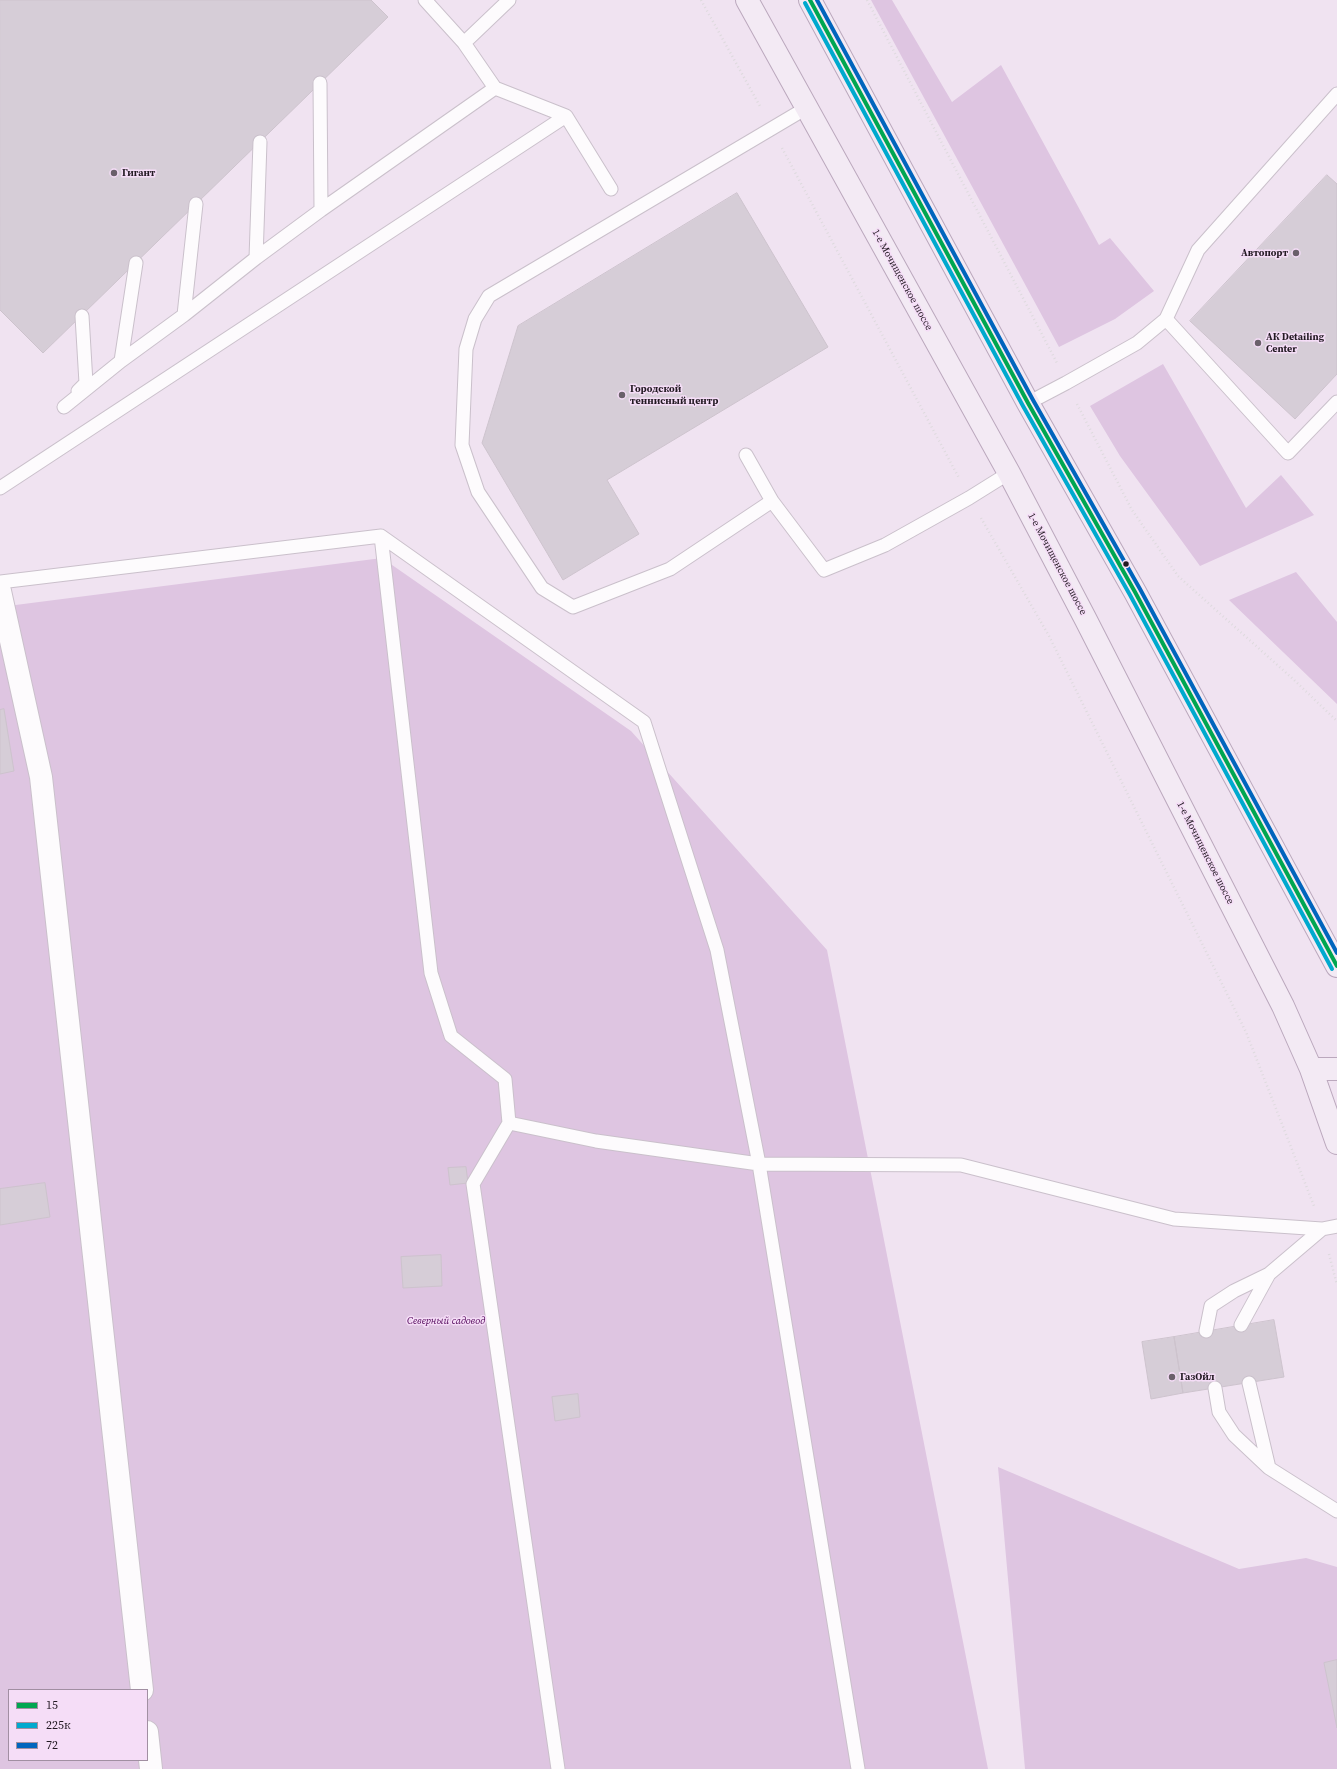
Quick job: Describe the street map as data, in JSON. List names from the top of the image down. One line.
{"streets":{"main road":["1-е Мочищенское шоссе"]},"parks":["Северный садовод"],"places":["Гигант","Автопорт","АК Detailing Center","Городской теннисный центр","ГазОйл"],"lines":["transit line 15","transit line 72","transit line 225к"],"legend":["15","225к","72"]}
